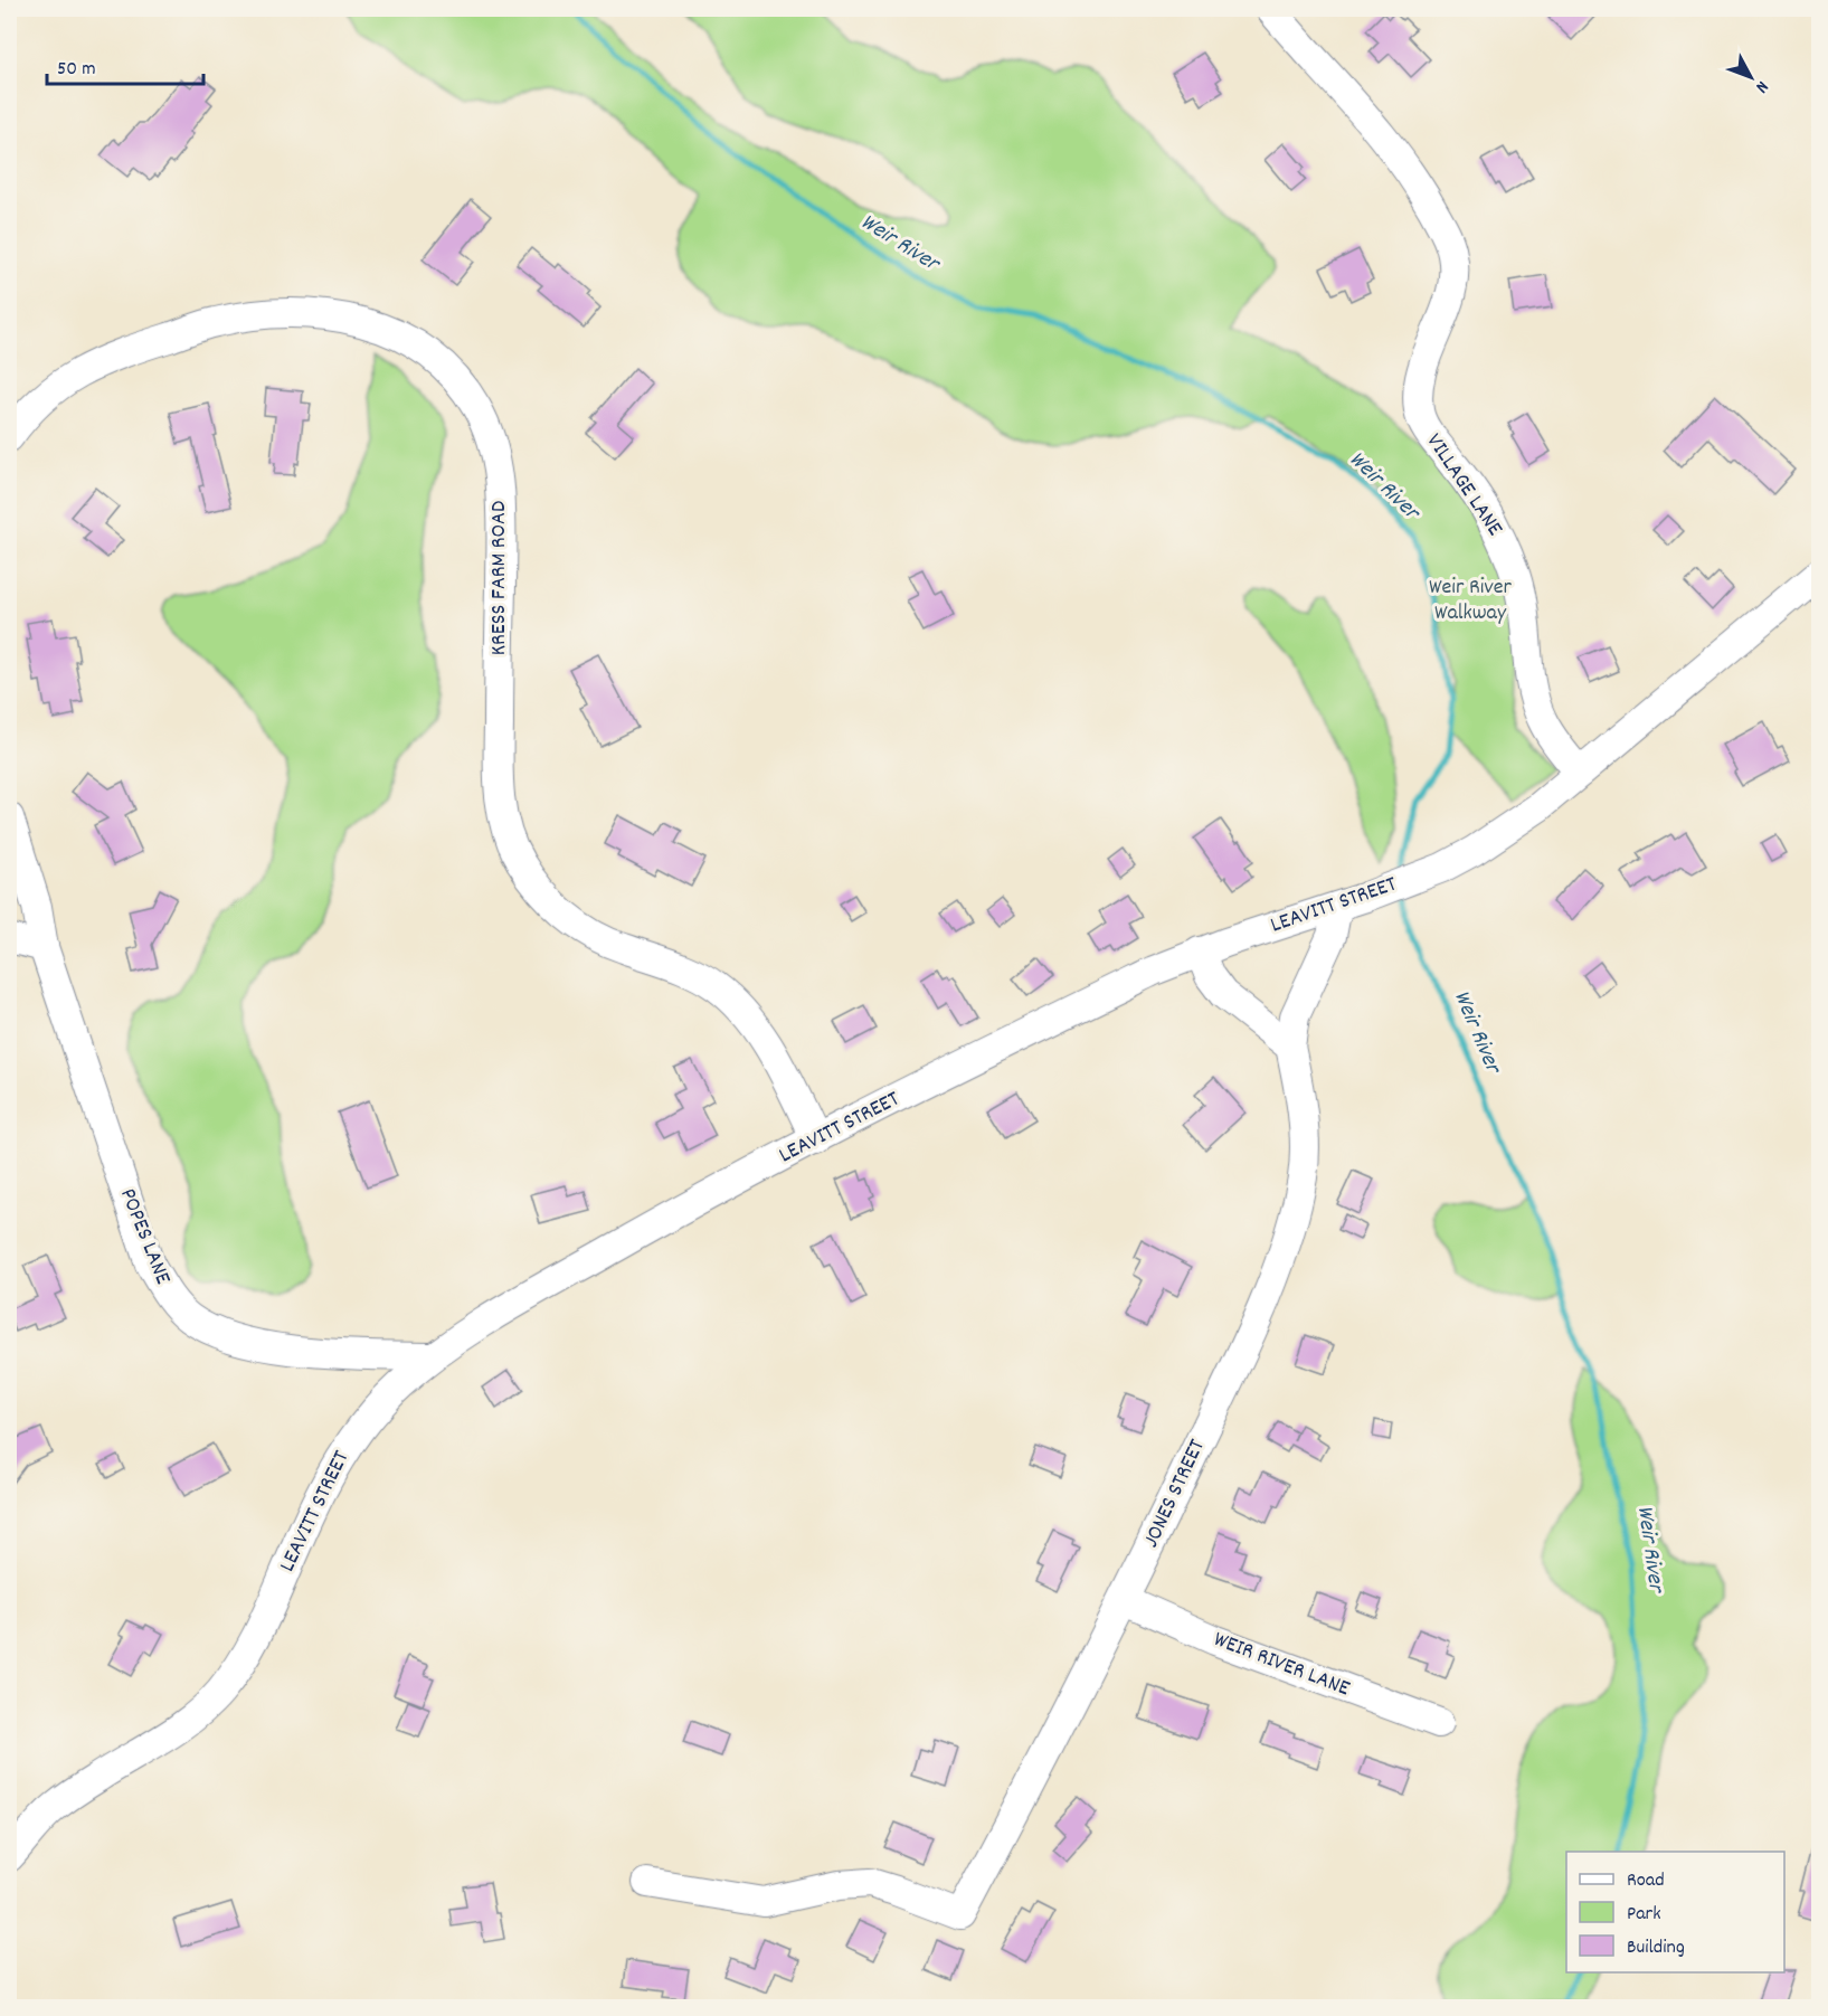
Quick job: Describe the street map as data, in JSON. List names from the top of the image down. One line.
{"streets":{"street":["VILLAGE LANE","KRESS FARM ROAD","LEAVITT STREET","POPES LANE","JONES STREET","WEIR RIVER LANE"]},"crossings":[["VILLAGE LANE","LEAVITT STREET"],["KRESS FARM ROAD","LEAVITT STREET"],["LEAVITT STREET","POPES LANE"],["LEAVITT STREET","JONES STREET"],["JONES STREET","WEIR RIVER LANE"]],"water":["Weir River"],"parks":["Weir River Walkway"],"legend":["Road","Park","Building"],"scale_bar":"50 m","north":"bottom right"}
